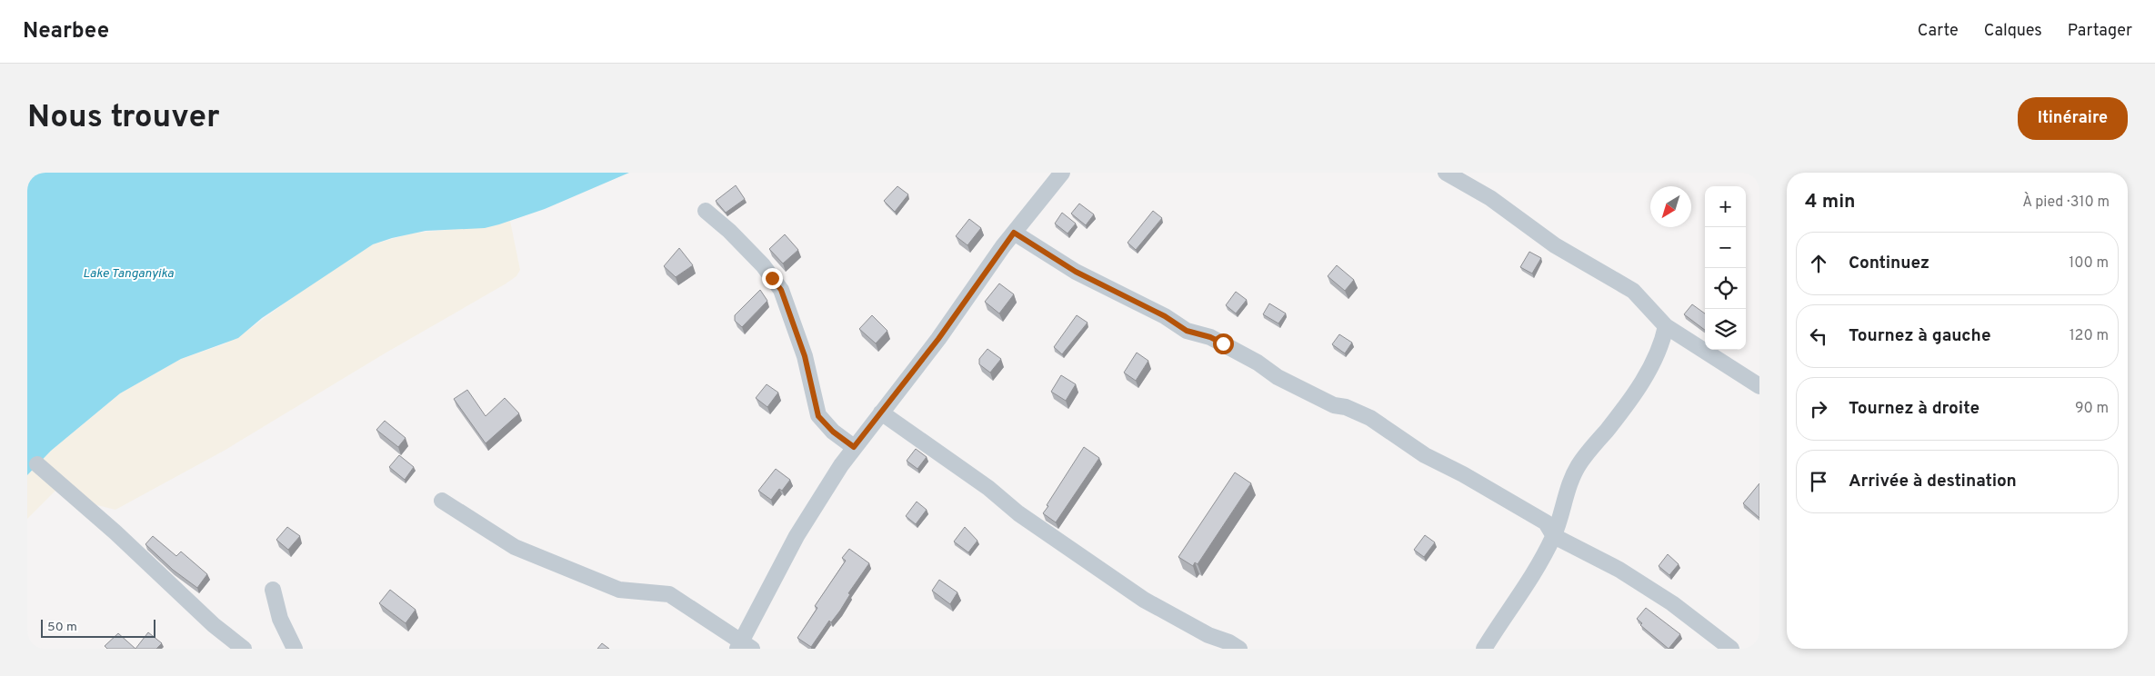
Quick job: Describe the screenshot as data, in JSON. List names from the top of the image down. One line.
{"water":["Lake Tanganyika"],"scale_bar":"50 m","north":"bottom left","page":{"header":"Nearbee","nav":["Carte","Calques","Partager"],"buttons":"Itinéraire","title":"Nous trouver","heading":["4 min","À pied · 310 m"],"map_buttons":["+","−"],"list":[["Continuez","100 m"],["Tournez à gauche","120 m"],["Tournez à droite","90 m"],"Arrivée à destination"],"scale":"50 m"}}
